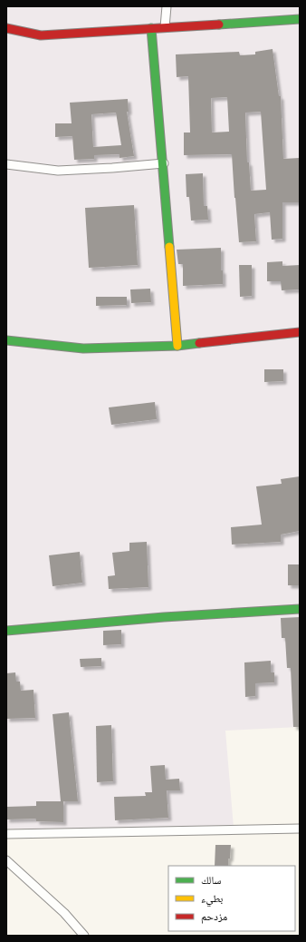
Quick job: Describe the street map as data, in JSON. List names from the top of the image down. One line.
{"legend":["سالك","بطيء","مزدحم"]}
